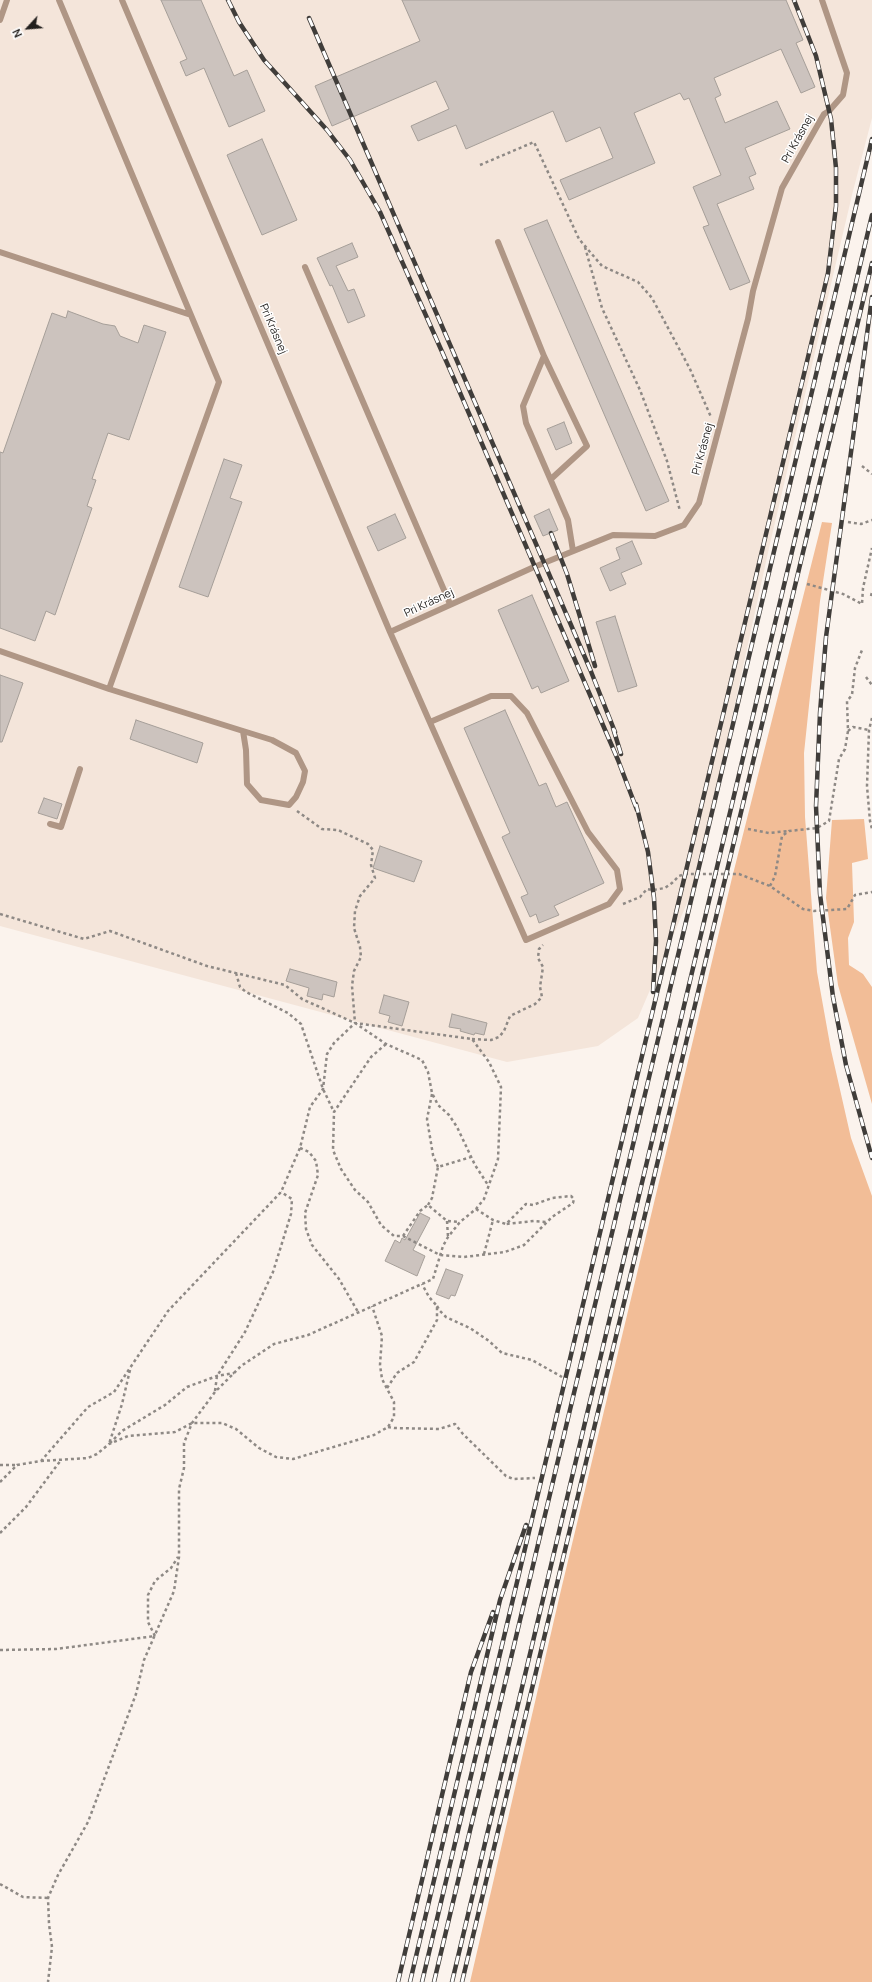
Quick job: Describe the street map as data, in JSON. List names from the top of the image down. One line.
{"streets":{"lane":["Pri Krásnej"]},"north":"bottom left"}
